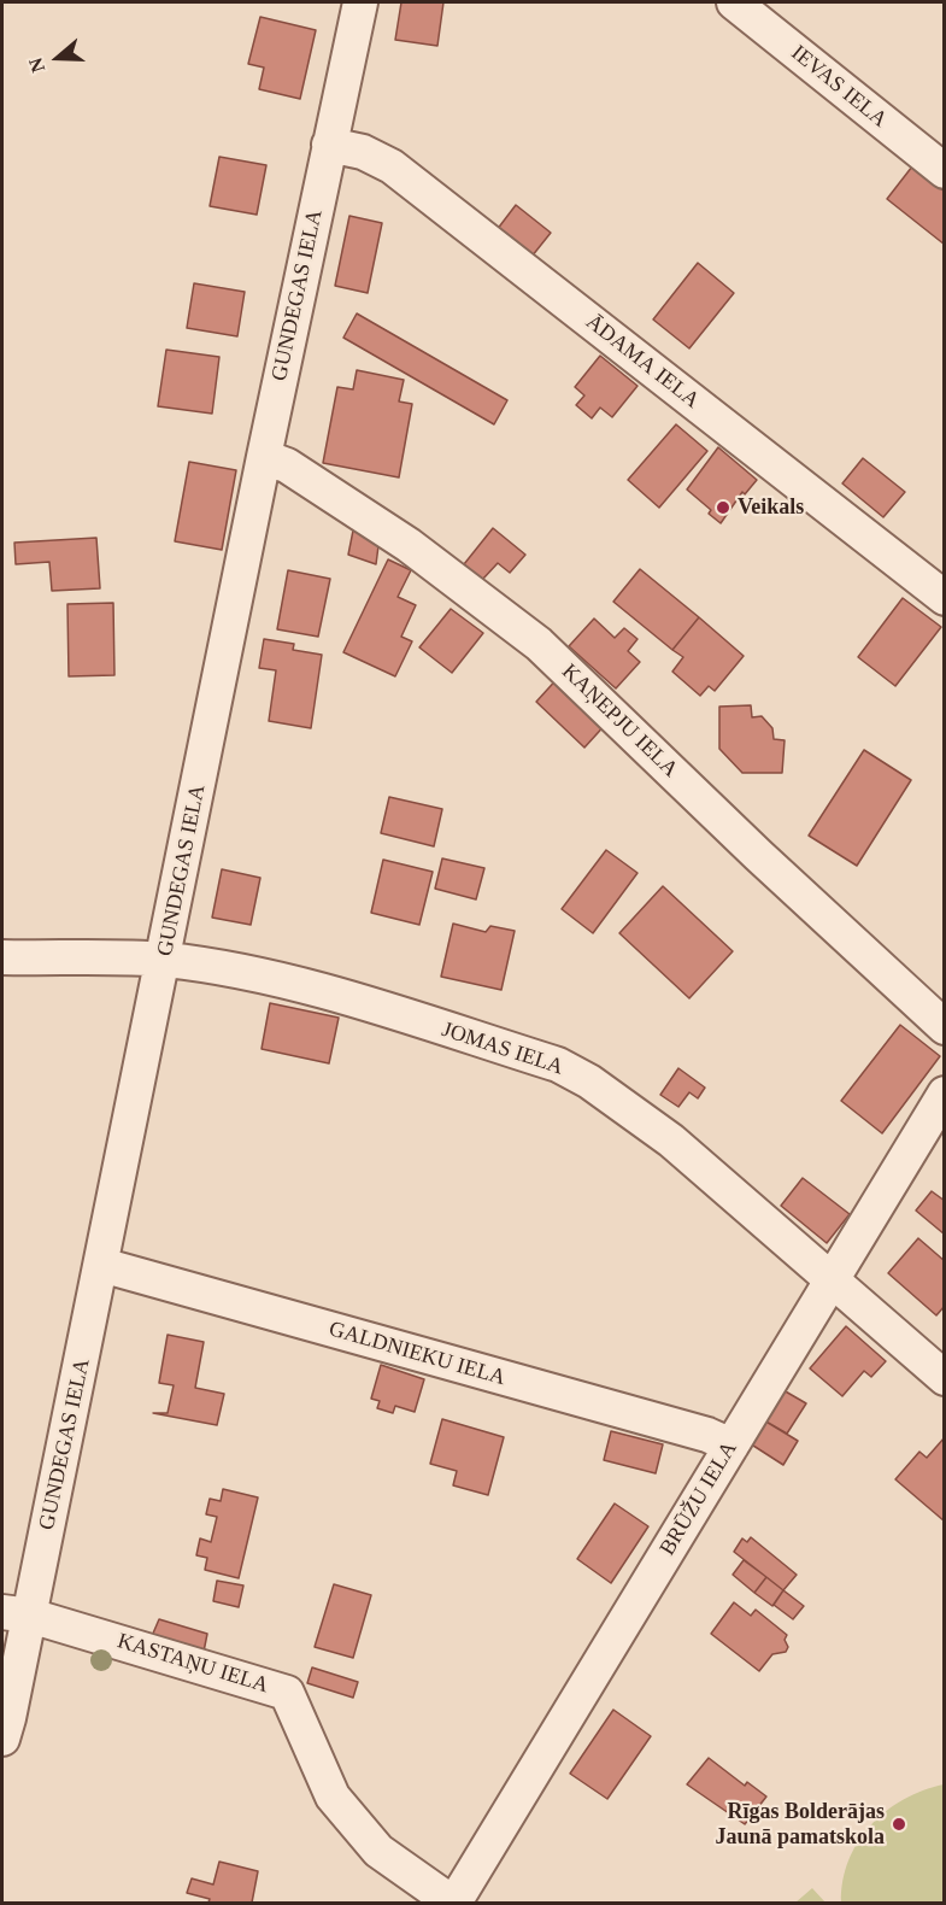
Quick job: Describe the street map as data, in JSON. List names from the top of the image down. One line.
{"streets":{"street":["IEVAS IELA","GUNDEGAS IELA","ĀDAMA IELA","KAŅEPJU IELA","JOMAS IELA","GALDNIEKU IELA","BRŪŽU IELA","KASTAŅU IELA"]},"crossings":[["GUNDEGAS IELA","ĀDAMA IELA"],["GUNDEGAS IELA","KAŅEPJU IELA"],["GUNDEGAS IELA","JOMAS IELA"],["GUNDEGAS IELA","GALDNIEKU IELA"],["GUNDEGAS IELA","KASTAŅU IELA"],["JOMAS IELA","BRŪŽU IELA"],["GALDNIEKU IELA","BRŪŽU IELA"],["BRŪŽU IELA","KASTAŅU IELA"]],"places":["Veikals","Rīgas Bolderājas Jaunā pamatskola"],"north":"left"}
